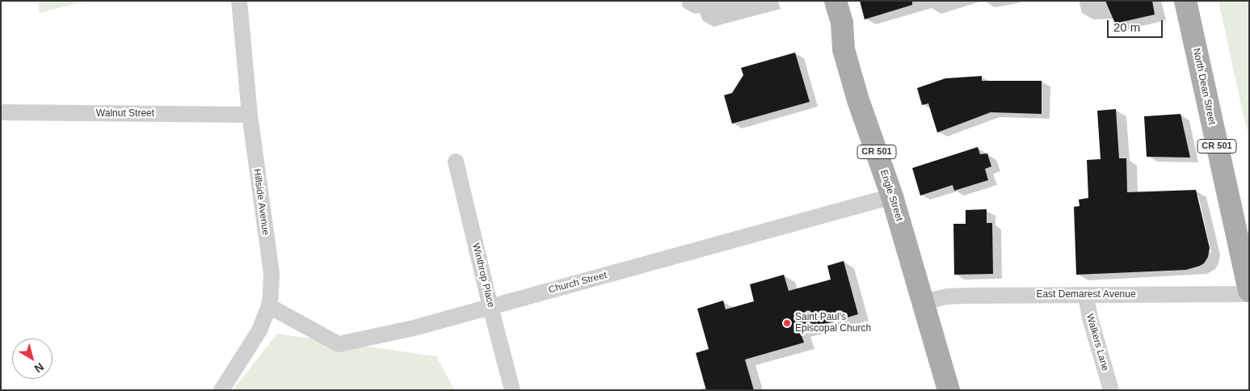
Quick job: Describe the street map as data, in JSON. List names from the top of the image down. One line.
{"streets":{"main road":["North Dean Street","CR 501","Engle Street"],"street":["Walnut Street","Hillside Avenue","Winthrop Place","Church Street","East Demarest Avenue","Walkers Lane"]},"crossings":[["Walnut Street","Hillside Avenue"],["Engle Street","Church Street"],["Engle Street","East Demarest Avenue"],["Hillside Avenue","Church Street"],["Winthrop Place","Church Street"],["East Demarest Avenue","Walkers Lane"]],"places":["Saint Paul's Episcopal Church"],"scale_bar":"20 m","north":"bottom right"}
